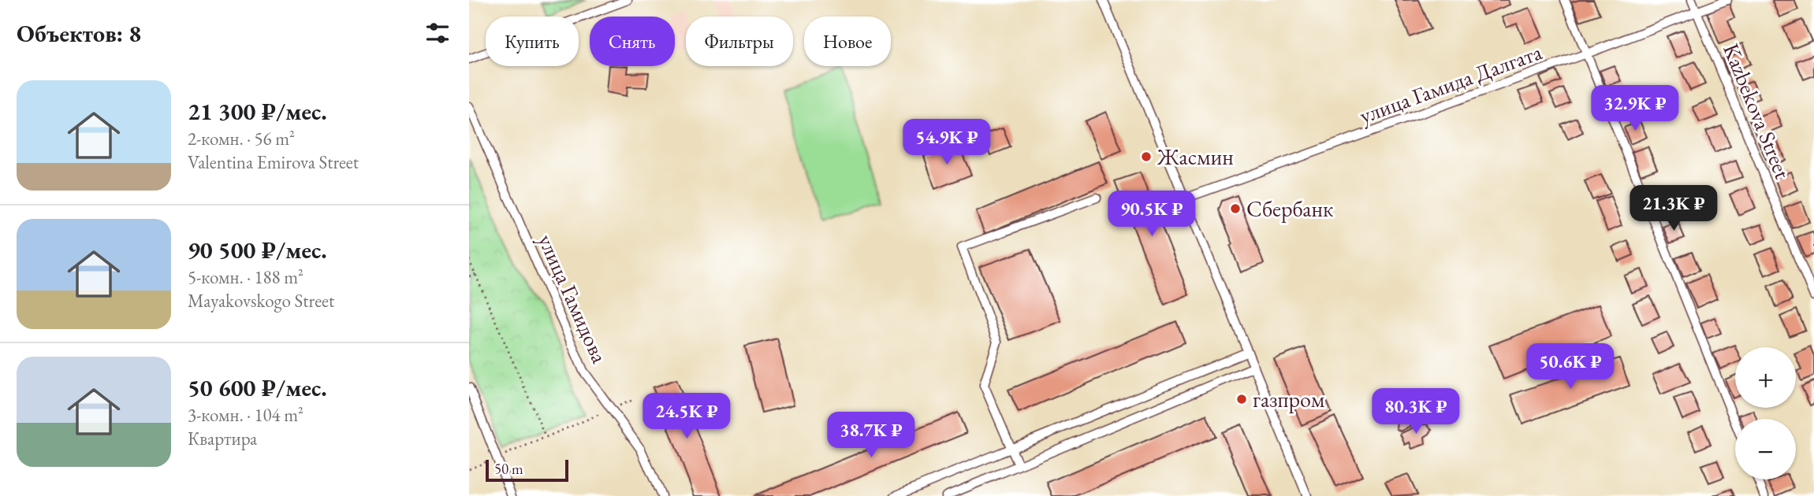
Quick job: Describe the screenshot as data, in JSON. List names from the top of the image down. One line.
{"streets":{"street":["улица Гамида Далгата","Kazbekova Street","улица Гамидова"]},"crossings":[["улица Гамида Далгата","Kazbekova Street"]],"places":["Жасмин","Сбербанк","газпром"],"scale_bar":"50 m","page":{"heading":"Объектов: 8","chip":["Купить","Снять","Фильтры","Новое"],"list":[{"name":"21 300 ₽/мес.","note":"2-комн. · 56 m² · Valentina Emirova Street"},{"name":"90 500 ₽/мес.","note":"5-комн. · 188 m² · Mayakovskogo Street"},{"name":"50 600 ₽/мес.","note":"3-комн. · 104 m² · Квартира"}],"price":["32.9K ₽","54.9K ₽","21.3K ₽","90.5K ₽","50.6K ₽","80.3K ₽","24.5K ₽","38.7K ₽"],"map_buttons":["+","−"],"scale":"50 m"}}
